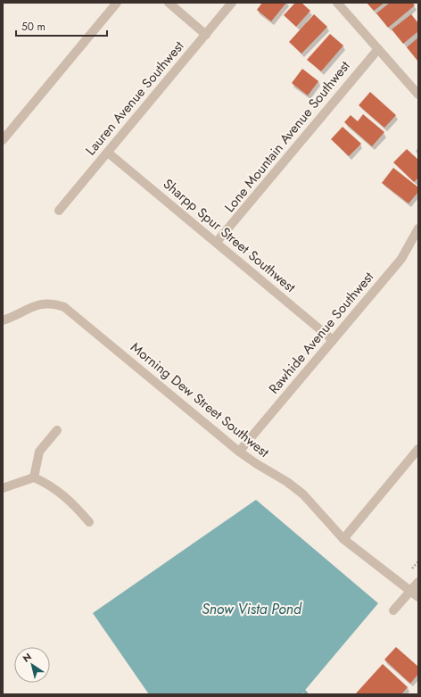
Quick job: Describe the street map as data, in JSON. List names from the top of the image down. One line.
{"streets":{"street":["Lauren Avenue Southwest","Lone Mountain Avenue Southwest","Sharpp Spur Street Southwest","Rawhide Avenue Southwest","Morning Dew Street Southwest"]},"crossings":[["Lauren Avenue Southwest","Sharpp Spur Street Southwest"],["Lone Mountain Avenue Southwest","Sharpp Spur Street Southwest"],["Sharpp Spur Street Southwest","Rawhide Avenue Southwest"],["Rawhide Avenue Southwest","Morning Dew Street Southwest"]],"water":["Snow Vista Pond"],"scale_bar":"50 m","north":"top left"}
